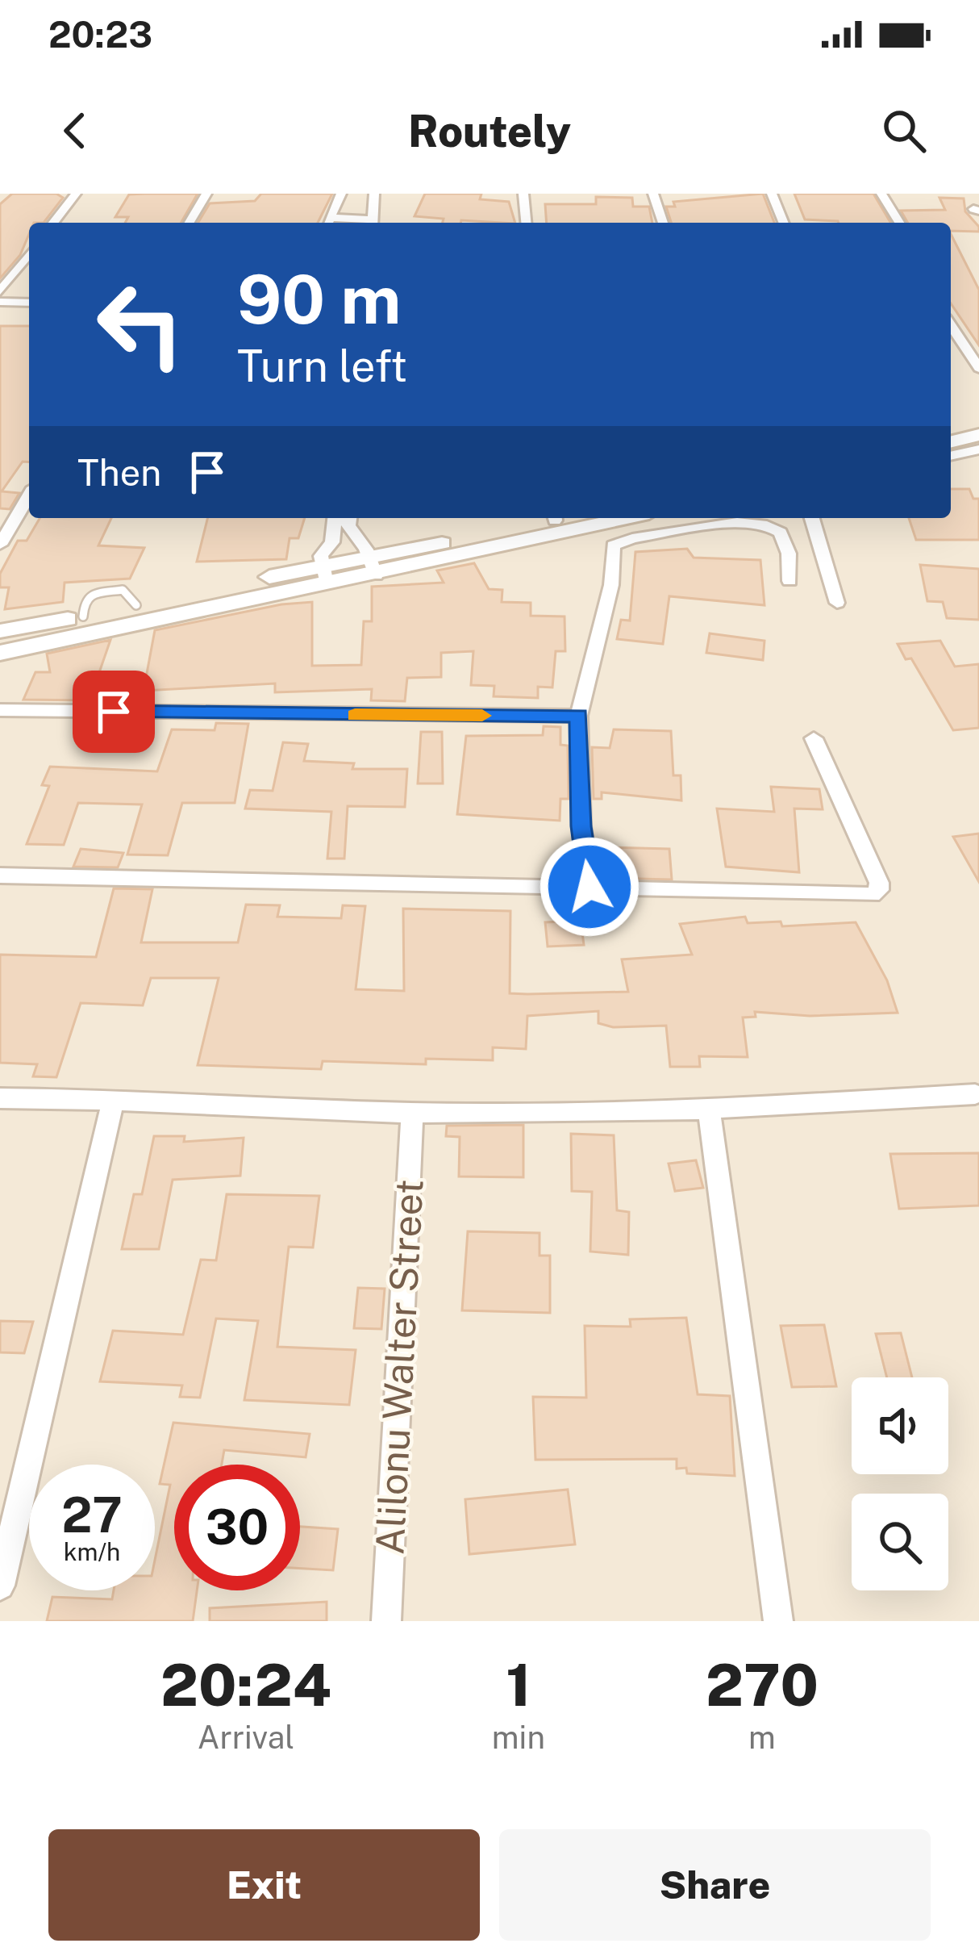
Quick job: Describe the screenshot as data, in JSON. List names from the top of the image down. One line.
{"streets":{"street":["Alilonu Walter Street"]},"page":{"status":"20:23","header":"Routely","turn":["90 m","Turn left"],"then":"Then","speed":"27 km/h","limit":"30","eta":["20:24","Arrival","1","min","270","m"],"buttons":["Exit","Share"]}}
